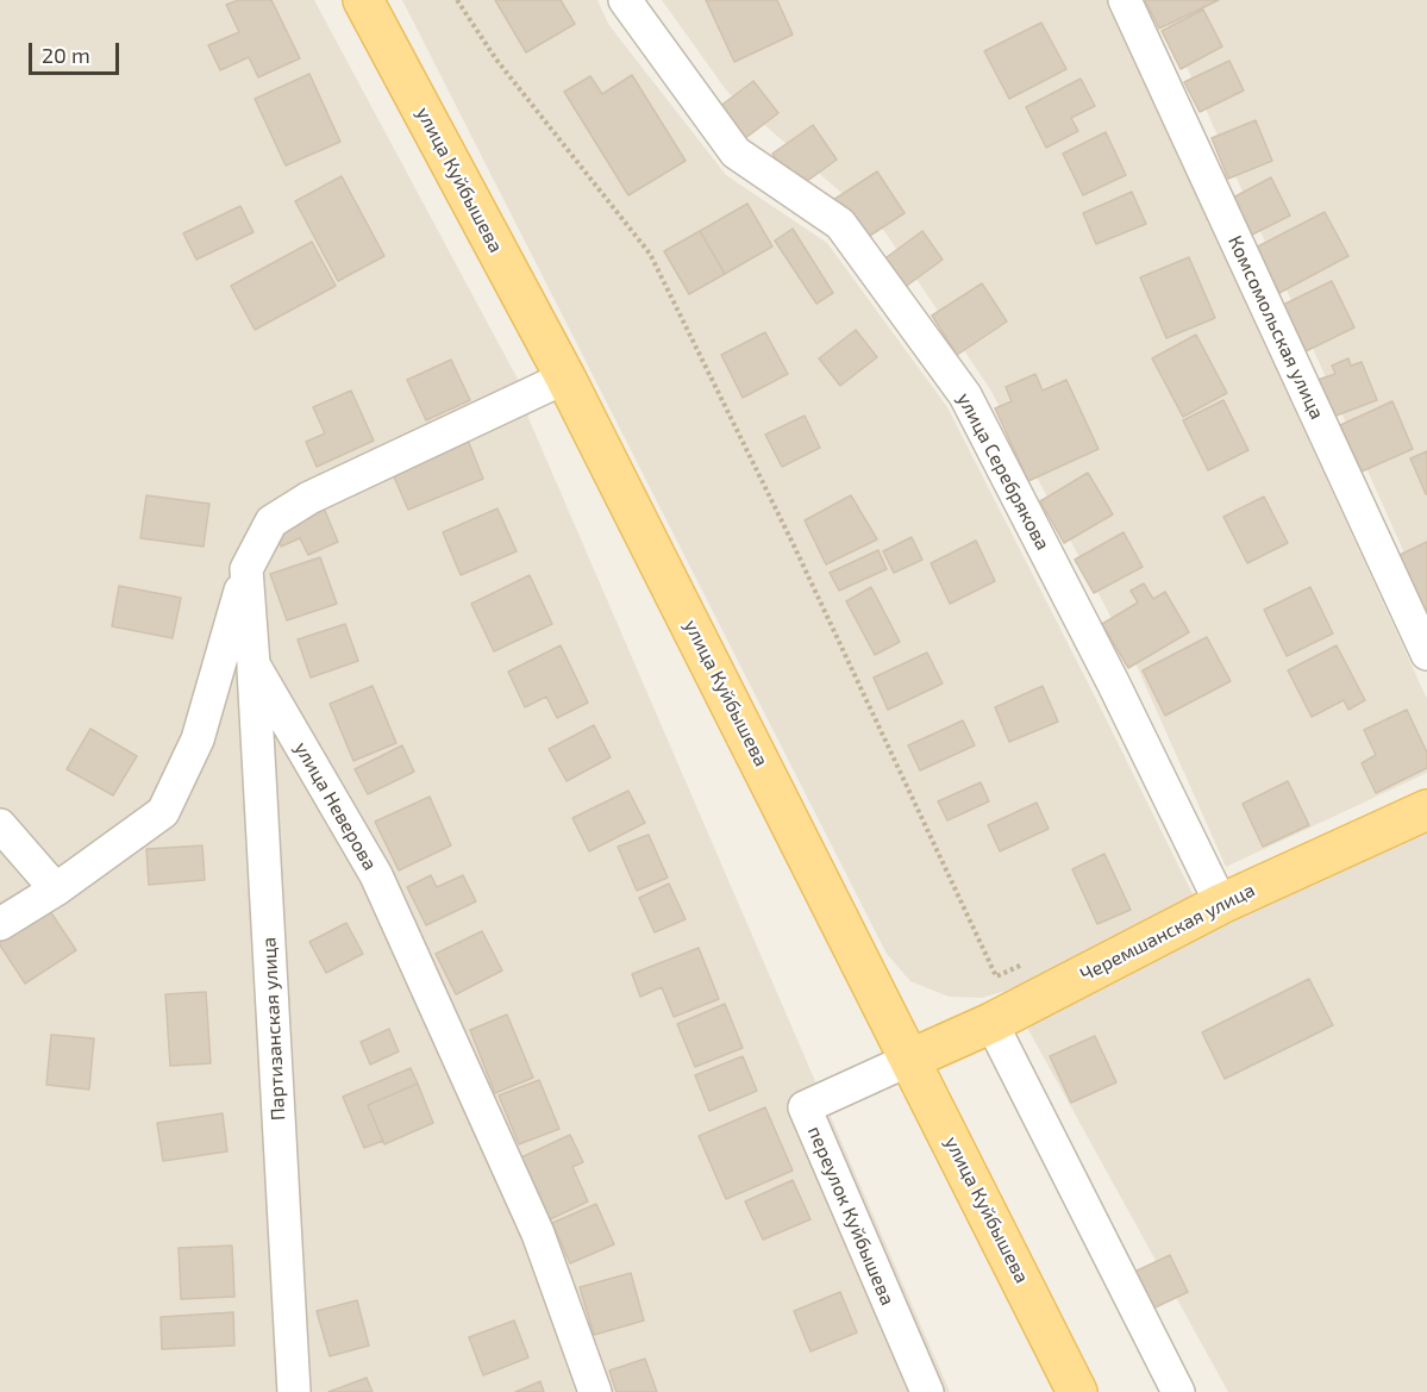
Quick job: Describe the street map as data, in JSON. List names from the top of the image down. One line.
{"streets":{"main road":["улица Куйбышева","Черемшанская улица"],"street":["Комсомольская улица","улица Серебрякова","улица Неверова","Партизанская улица","переулок Куйбышева"]},"crossings":[["улица Куйбышева","Черемшанская улица"],["улица Куйбышева","переулок Куйбышева"],["улица Серебрякова","Черемшанская улица"],["улица Неверова","Партизанская улица"],["Черемшанская улица","переулок Куйбышева"]],"scale_bar":"20 m"}
